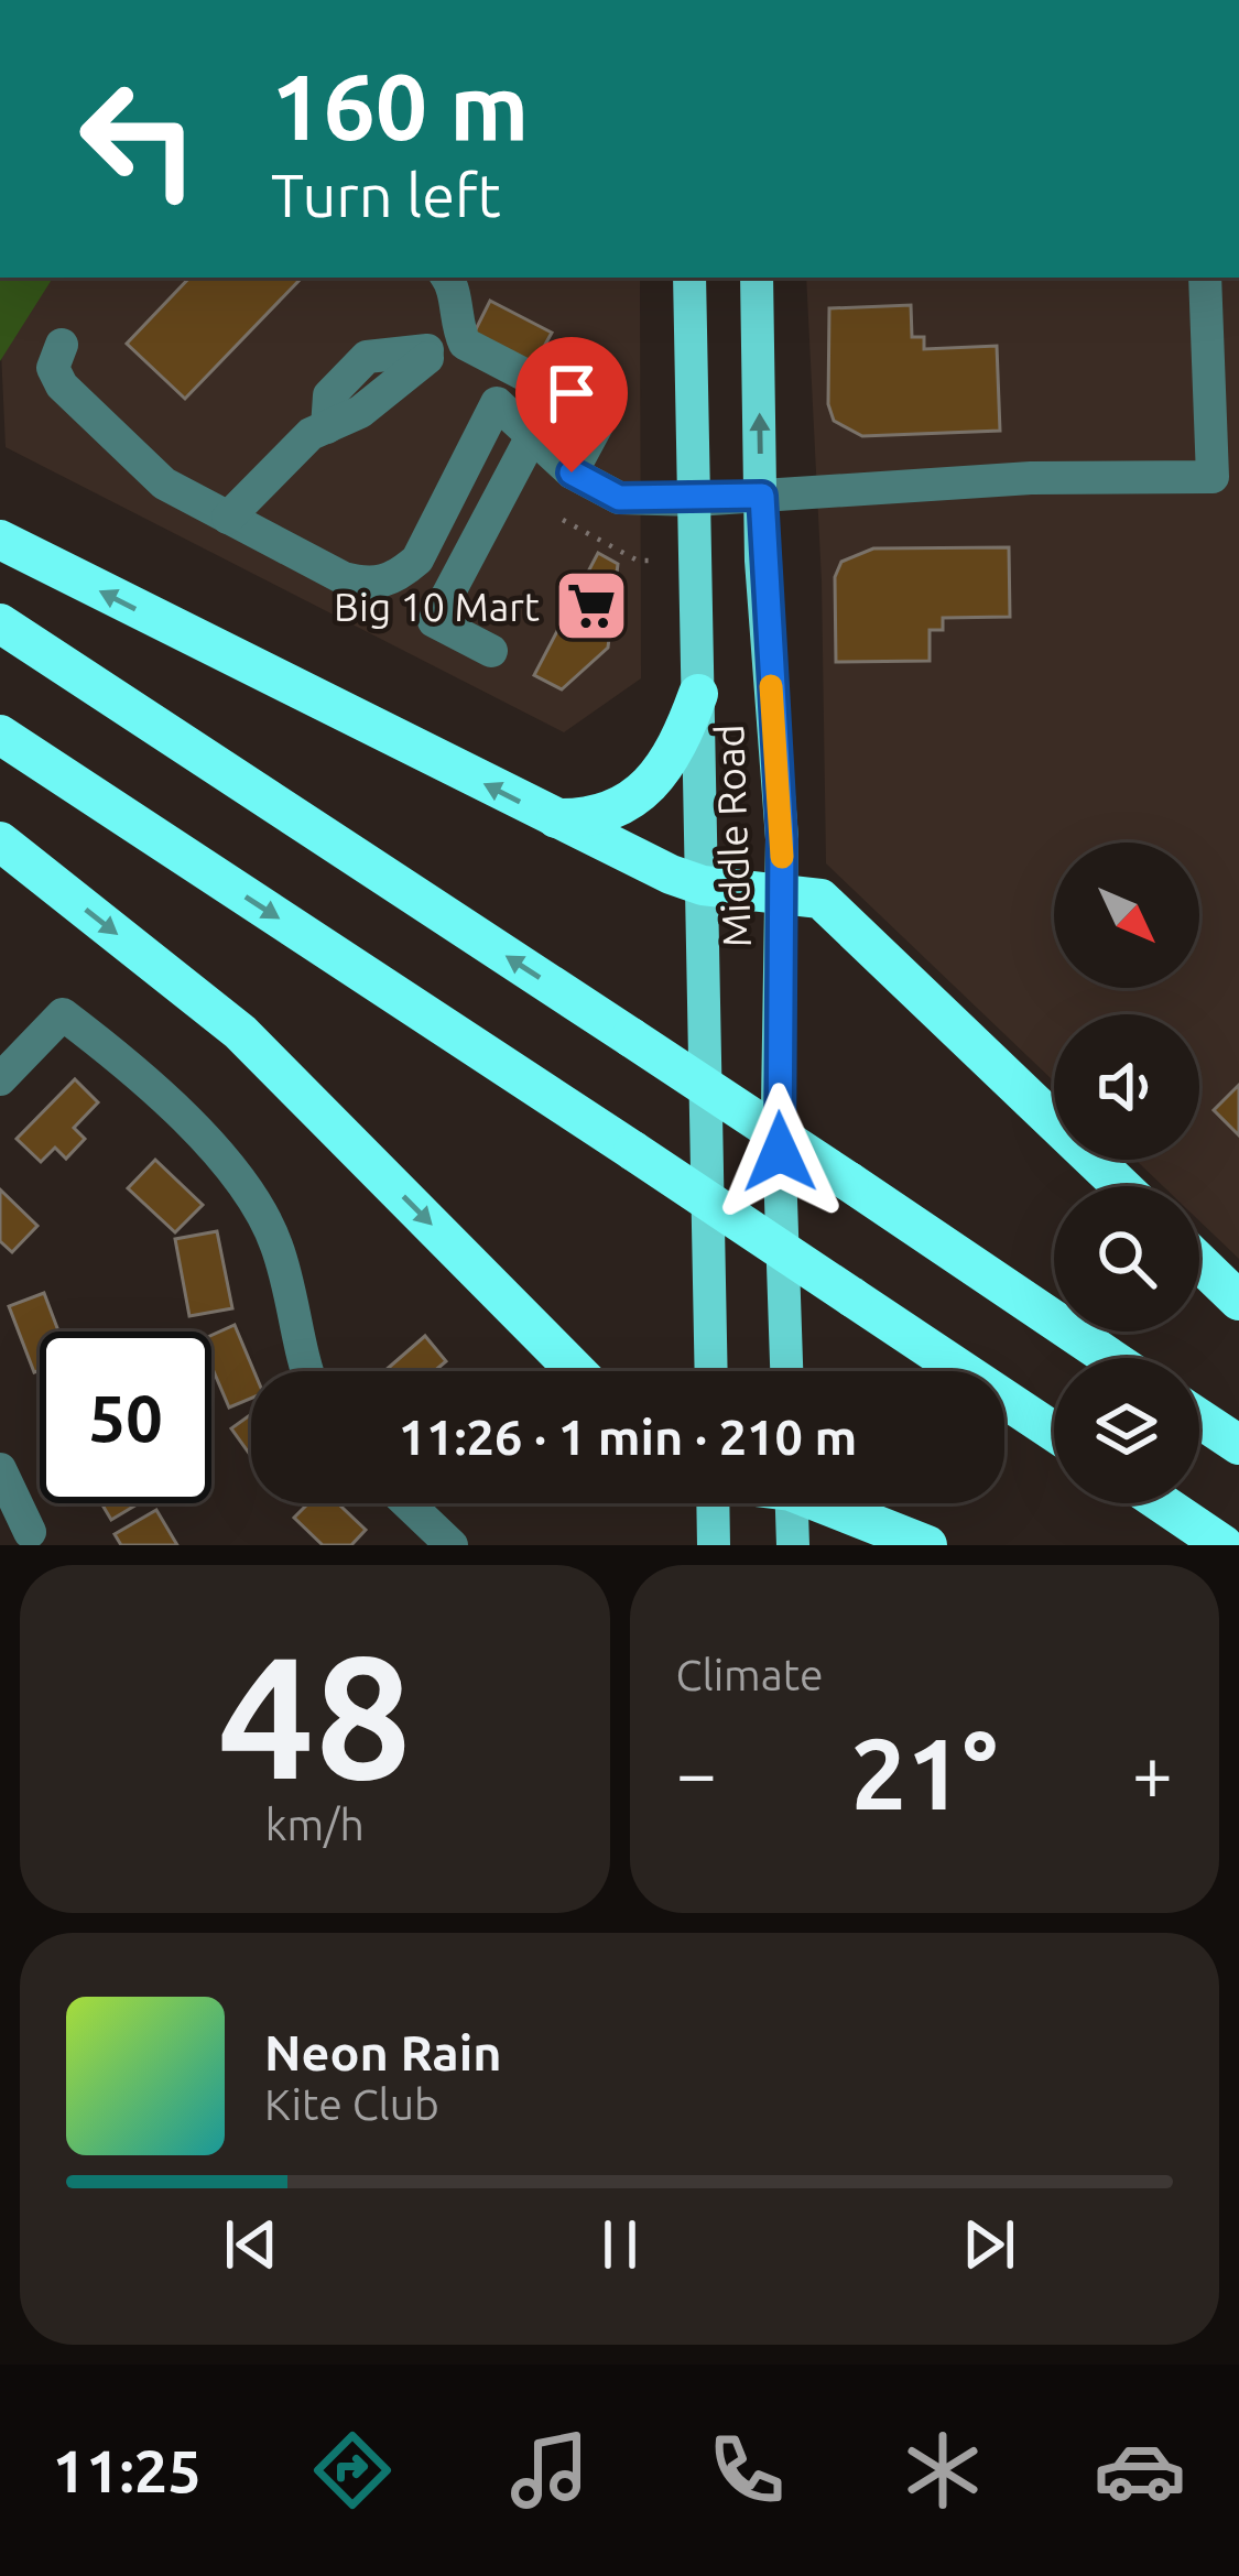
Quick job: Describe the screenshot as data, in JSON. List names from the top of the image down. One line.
{"streets":{"main road":["Middle Road"]},"places":{"supermarket":["Big 10 Mart"]},"north":"bottom right","page":{"turn":["160 m","Turn left"],"limit":"50","trip":"11:26 · 1 min · 210 m","tile":[["48","km/h"],"Climate"],"heat":["−","21°","+"],"song":["Neon Rain","Kite Club"],"tabs":"11:25"}}
